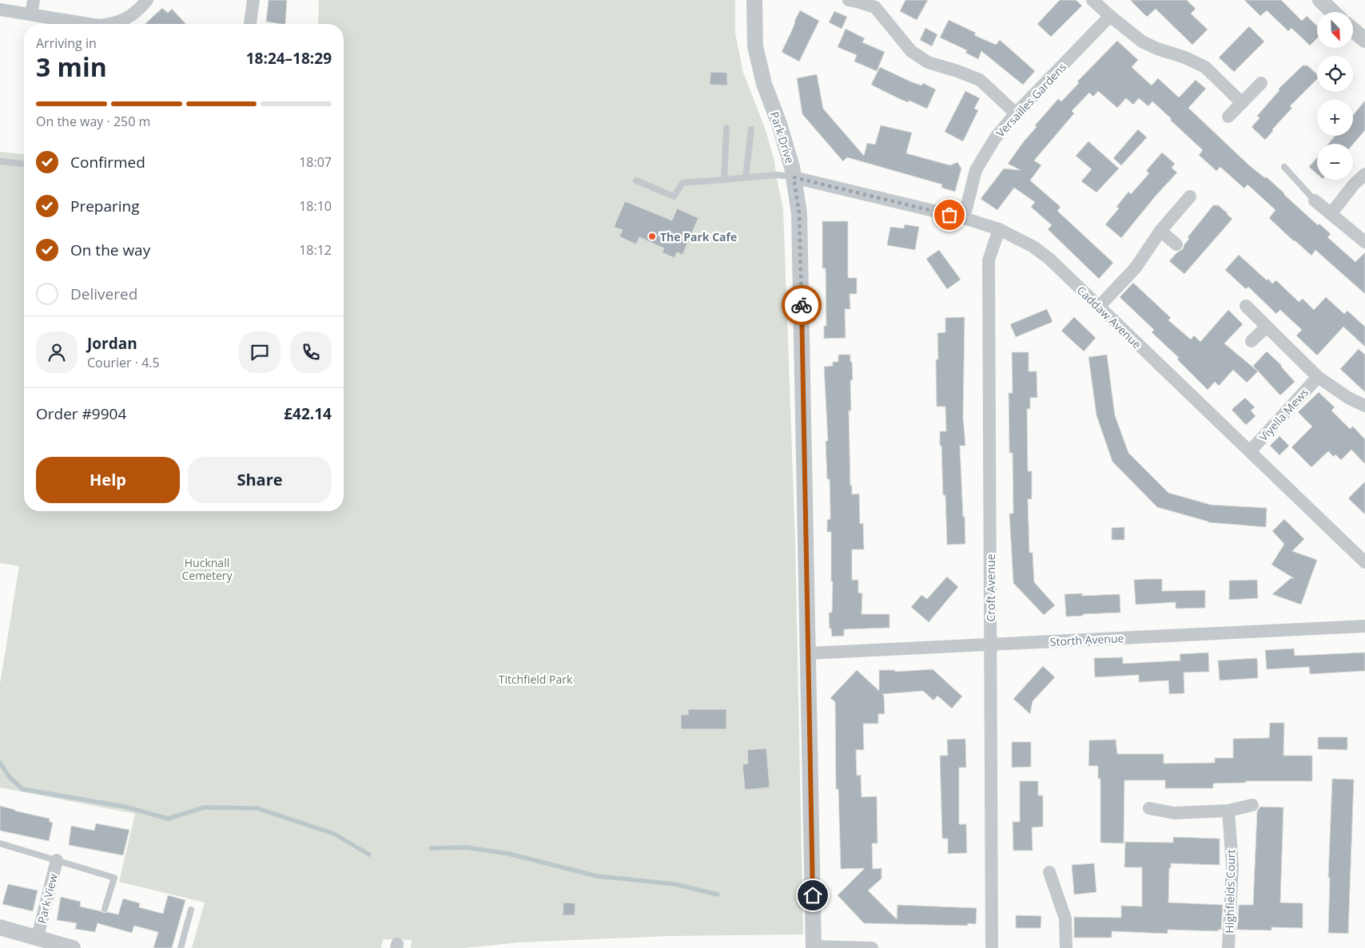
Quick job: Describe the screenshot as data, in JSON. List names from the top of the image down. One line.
{"streets":{"street":["Versailles Gardens","Park Drive","Caddaw Avenue","Viyella Mews","Croft Avenue","Storth Avenue","Highfields Court","Park View"]},"crossings":[["Versailles Gardens","Caddaw Avenue"],["Park Drive","Caddaw Avenue"],["Park Drive","Storth Avenue"],["Caddaw Avenue","Viyella Mews"],["Caddaw Avenue","Croft Avenue"],["Croft Avenue","Storth Avenue"]],"parks":["Hucknall Cemetery","Titchfield Park"],"places":["The Park Cafe"],"north":"bottom right","page":{"map_buttons":["+","−"],"heading":["3 min","Arriving in","18:24–18:29"],"panel":["Jordan","Courier · 4.5","Order #9904","£42.14"],"bar":"On the way · 250 m","list":[["Confirmed","18:07"],["Preparing","18:10"],["On the way","18:12"],"Delivered"],"buttons":["Help","Share"]}}
